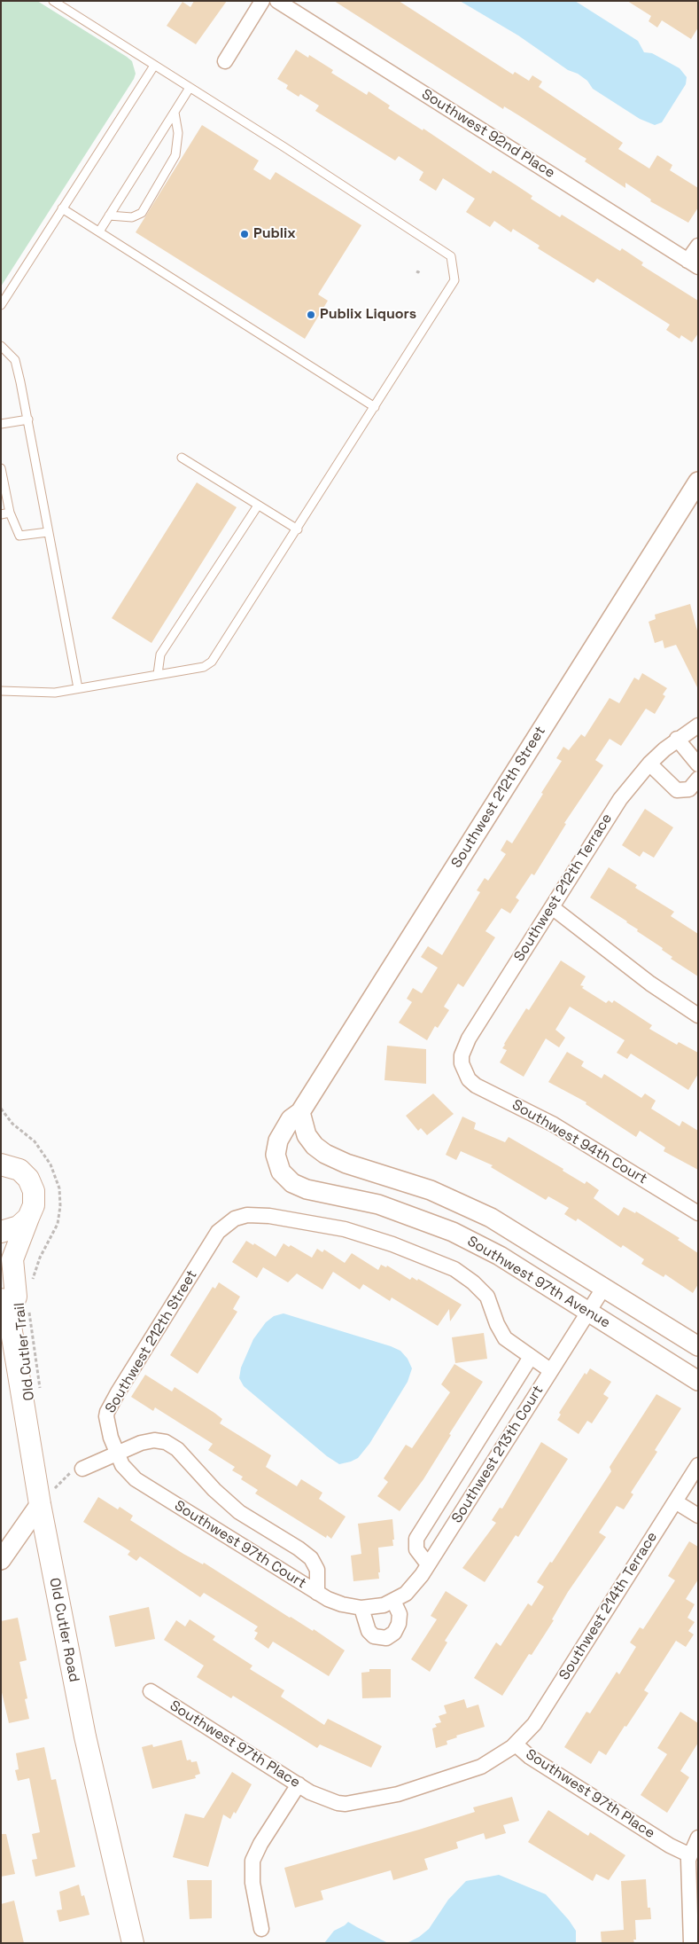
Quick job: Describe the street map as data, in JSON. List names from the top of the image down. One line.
{"streets":{"main road":["Old Cutler Road"],"street":["Southwest 92nd Place","Southwest 212th Street","Southwest 212th Terrace","Southwest 94th Court","Southwest 97th Avenue","Southwest 213th Court","Southwest 97th Court","Southwest 214th Terrace","Southwest 97th Place"],"path":["Old Cutler Trail"]},"crossings":[["Southwest 212th Street","Southwest 97th Avenue"],["Southwest 212th Street","Southwest 97th Court"],["Southwest 212th Terrace","Southwest 94th Court"],["Southwest 97th Avenue","Southwest 213th Court"],["Southwest 213th Court","Southwest 97th Court"],["Southwest 214th Terrace","Southwest 97th Place"]],"places":["Publix","Publix Liquors"]}
